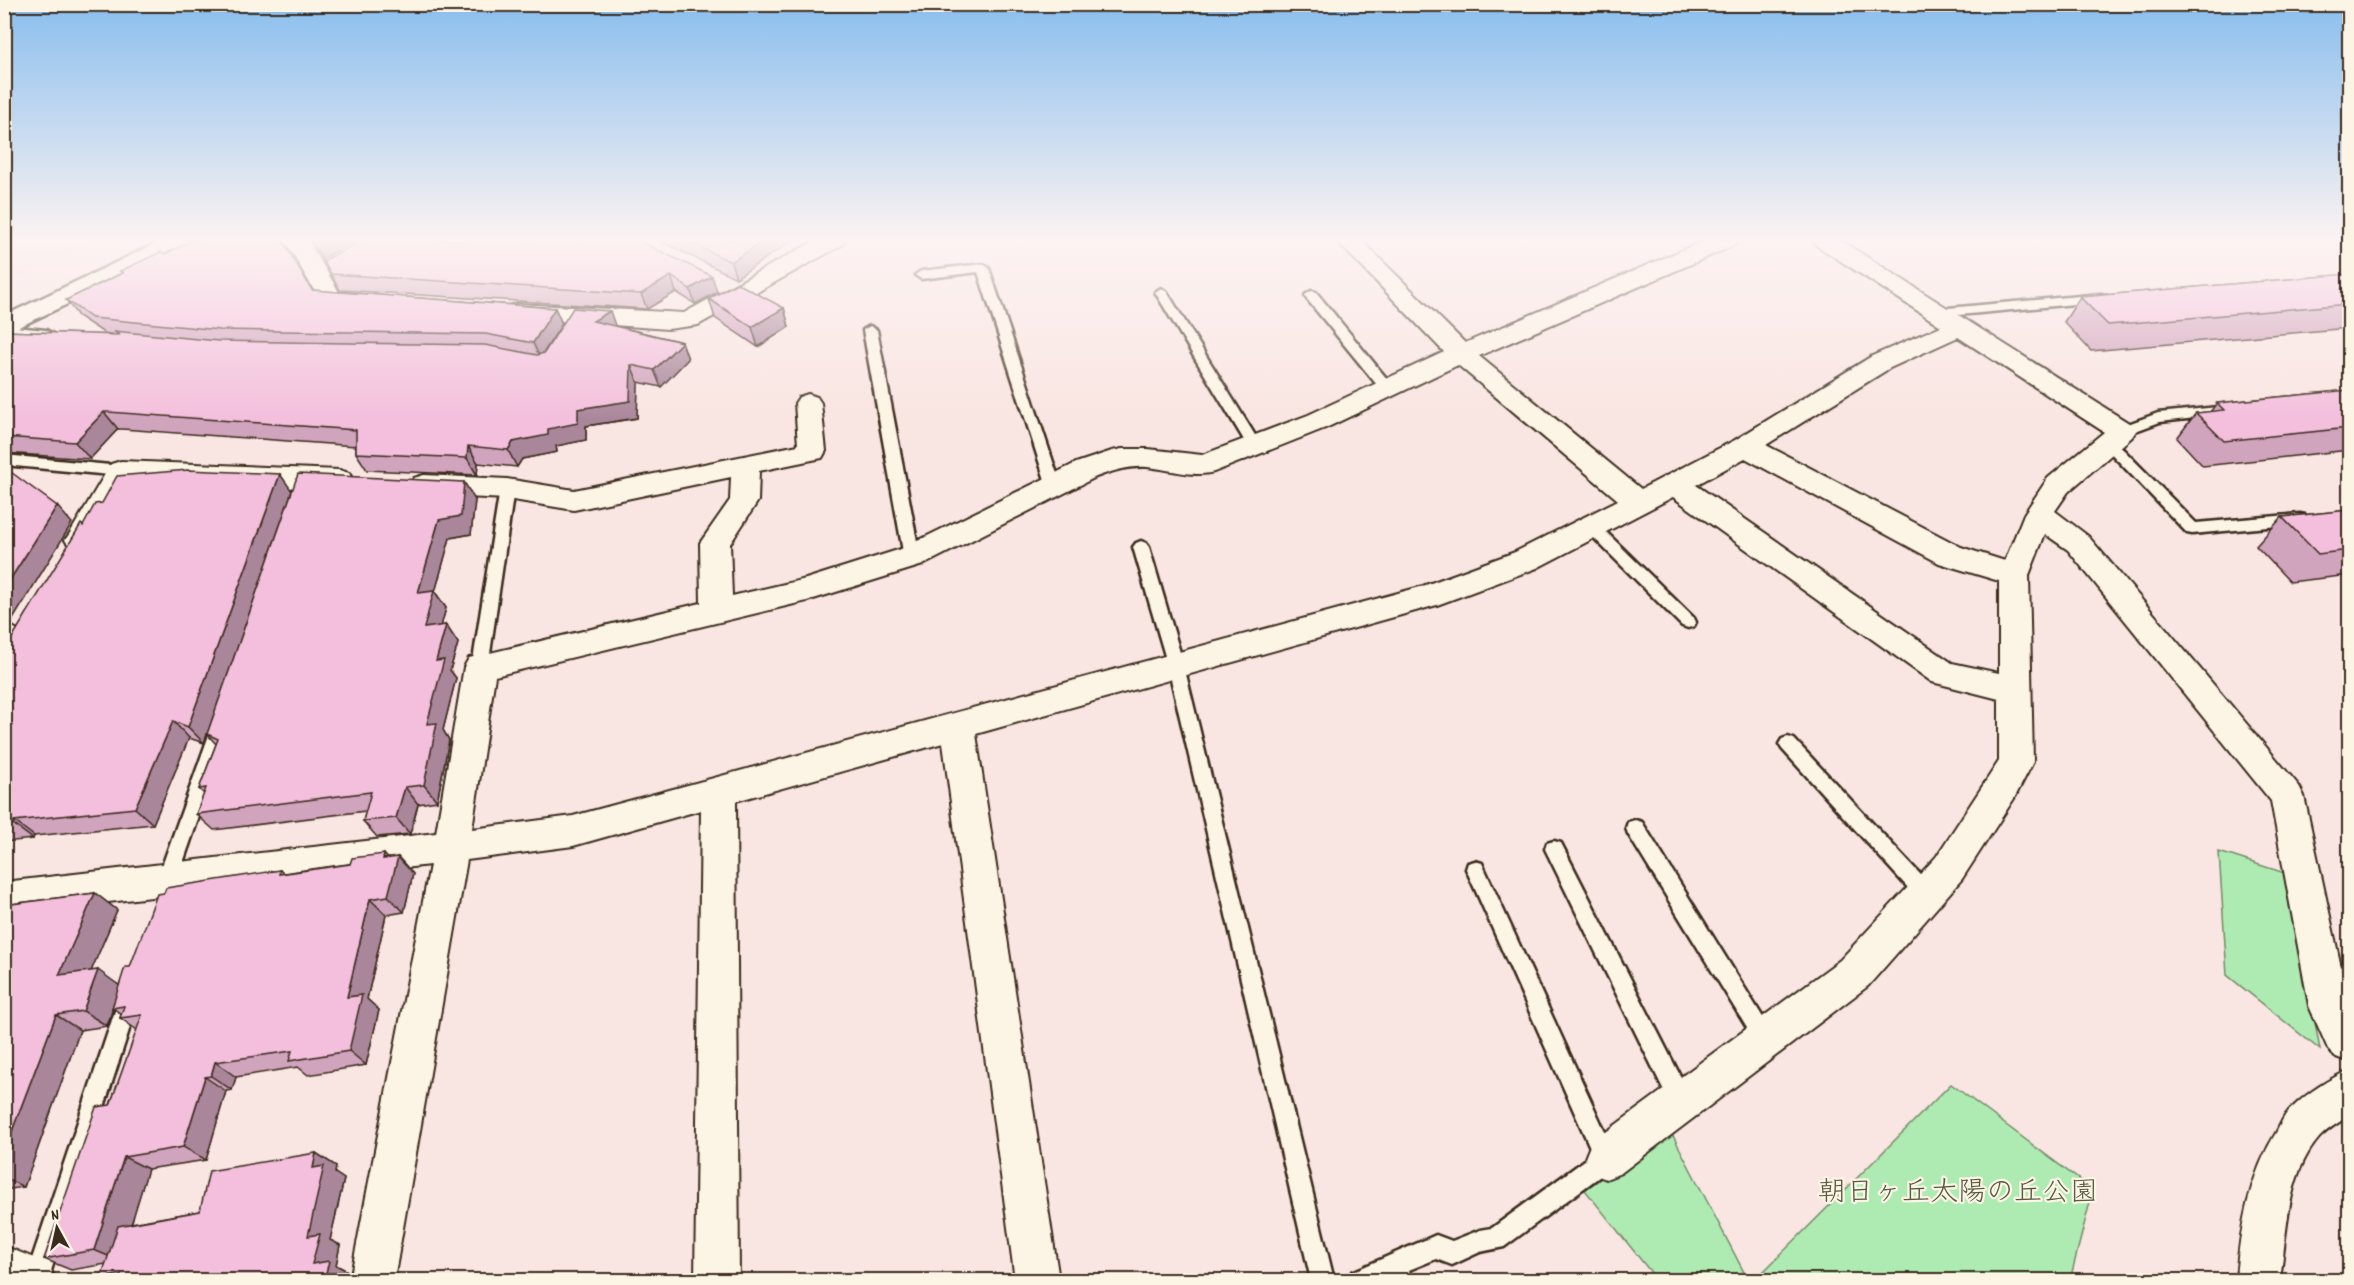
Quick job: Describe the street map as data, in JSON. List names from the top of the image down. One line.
{"parks":["朝日ヶ丘太陽の丘公園"],"north":"top"}
